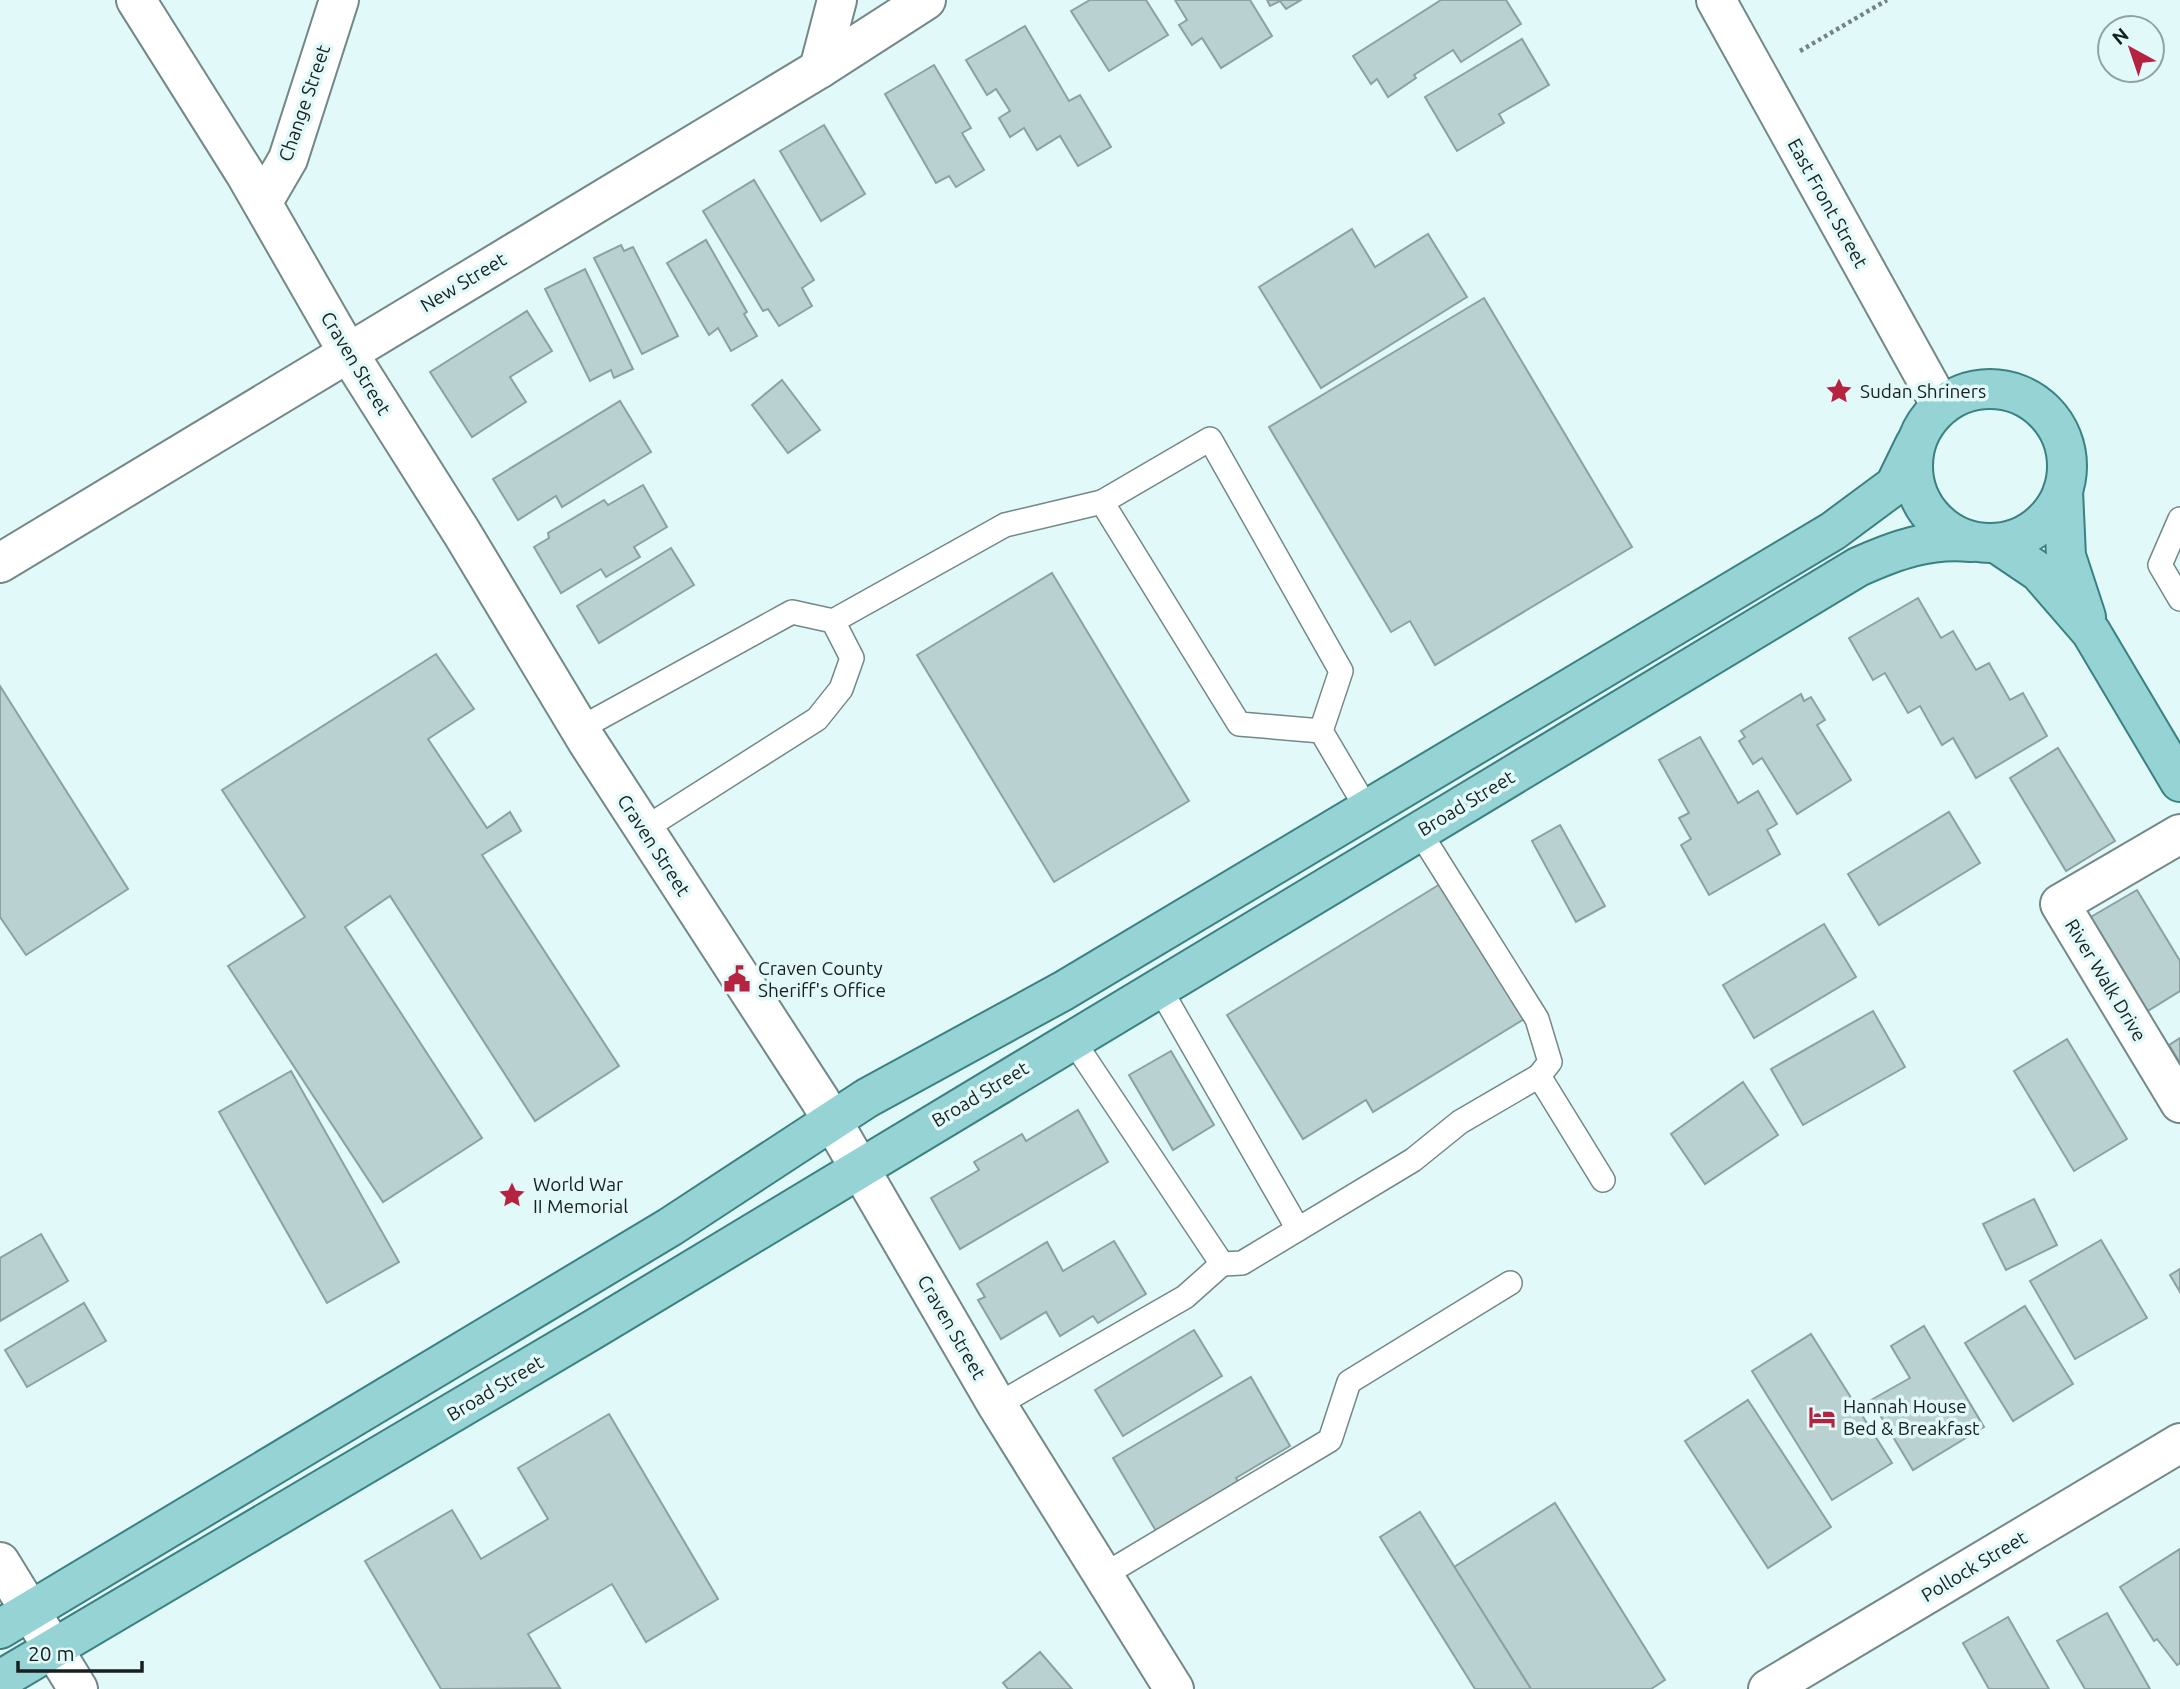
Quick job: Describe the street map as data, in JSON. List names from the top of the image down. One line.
{"streets":{"main road":["Broad Street"],"street":["Change Street","East Front Street","New Street","Craven Street","River Walk Drive","Pollock Street"]},"crossings":[["Change Street","Craven Street"],["East Front Street","Broad Street"],["New Street","Craven Street"],["Craven Street","Broad Street"]],"places":{"place":["Sudan Shriners","World War II Memorial"],"public building":["Craven County Sheriff's Office"],"hotel":["Hannah House Bed & Breakfast"]},"scale_bar":"20 m","north":"top left"}
